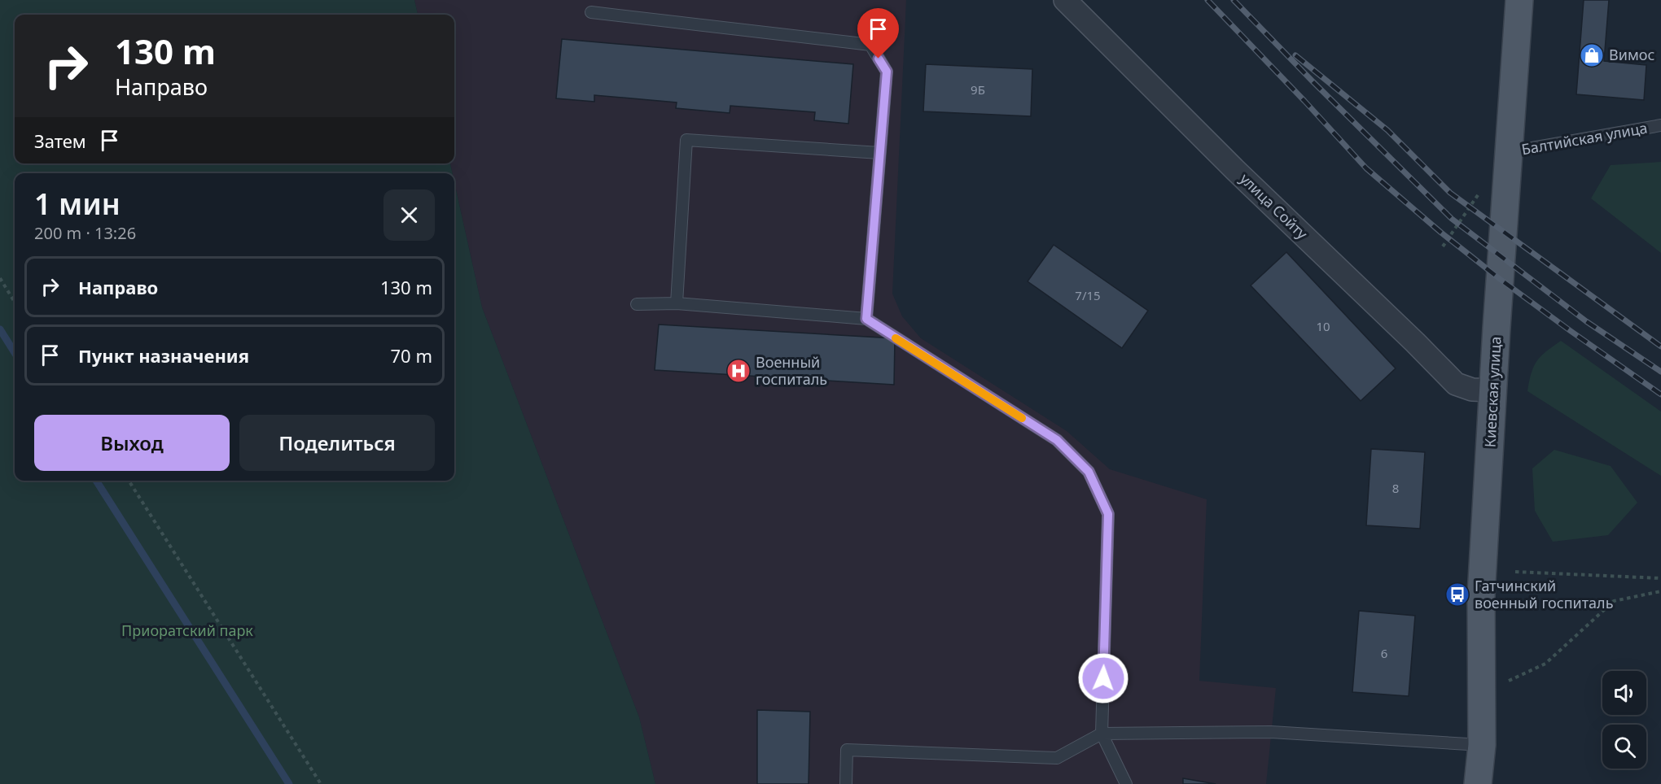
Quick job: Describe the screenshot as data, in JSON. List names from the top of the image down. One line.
{"streets":{"main road":["Киевская улица"],"street":["улица Сойту"],"lane":["Балтийская улица"]},"crossings":[["Балтийская улица","Киевская улица"],["улица Сойту","Киевская улица"]],"parks":["Приоратский парк"],"places":{"shop":["Вимос"],"hospital":["Военный госпиталь"],"bus stop":["Гатчинский военный госпиталь"]},"house_numbers":["9Б","7/15","10","8","6"],"page":{"turn":["130 m","Направо"],"then":"Затем","heading":["1 мин","200 m · 13:26"],"list":[{"name":"Направо","value":"130 m"},{"name":"Пункт назначения","value":"70 m"}],"buttons":["Выход","Поделиться"]}}
